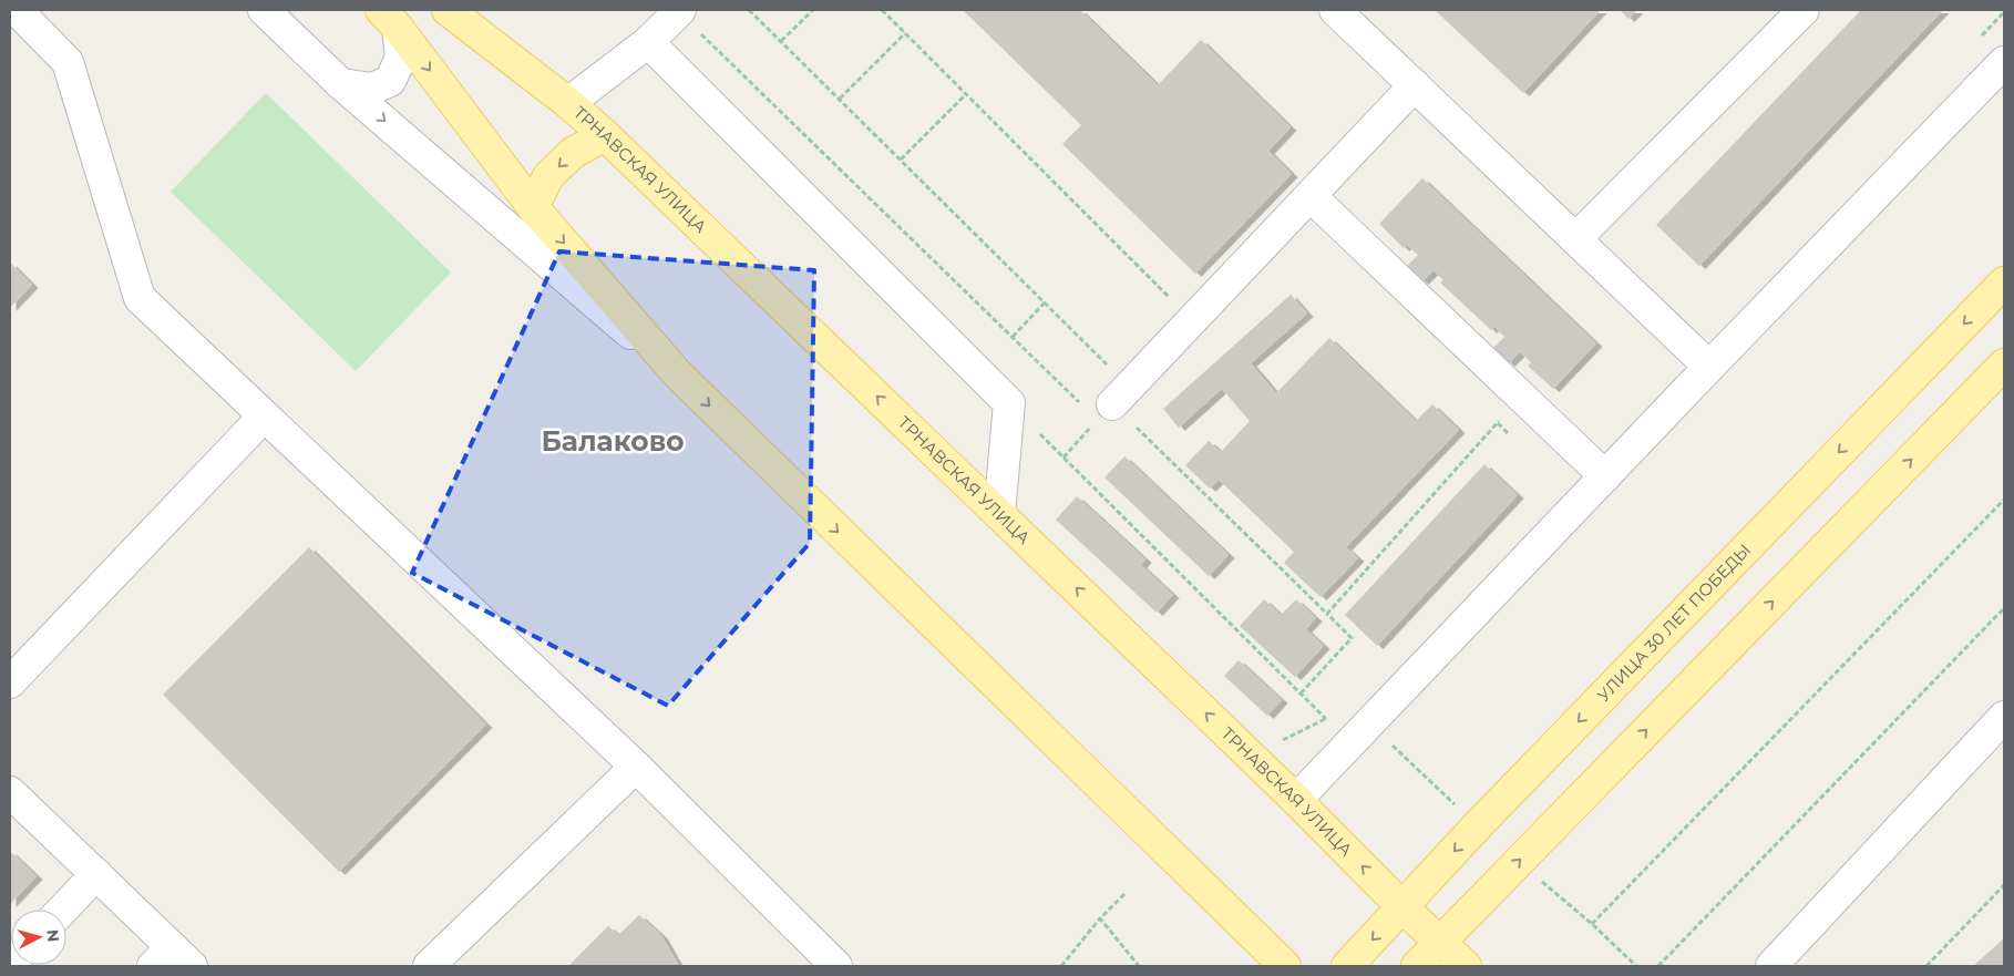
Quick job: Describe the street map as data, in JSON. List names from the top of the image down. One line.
{"streets":{"main road":["ТРНАВСКАЯ УЛИЦА","УЛИЦА 30 ЛЕТ ПОБЕДЫ"]},"crossings":[["ТРНАВСКАЯ УЛИЦА","УЛИЦА 30 ЛЕТ ПОБЕДЫ"]],"districts":["Балаково"],"north":"right"}
